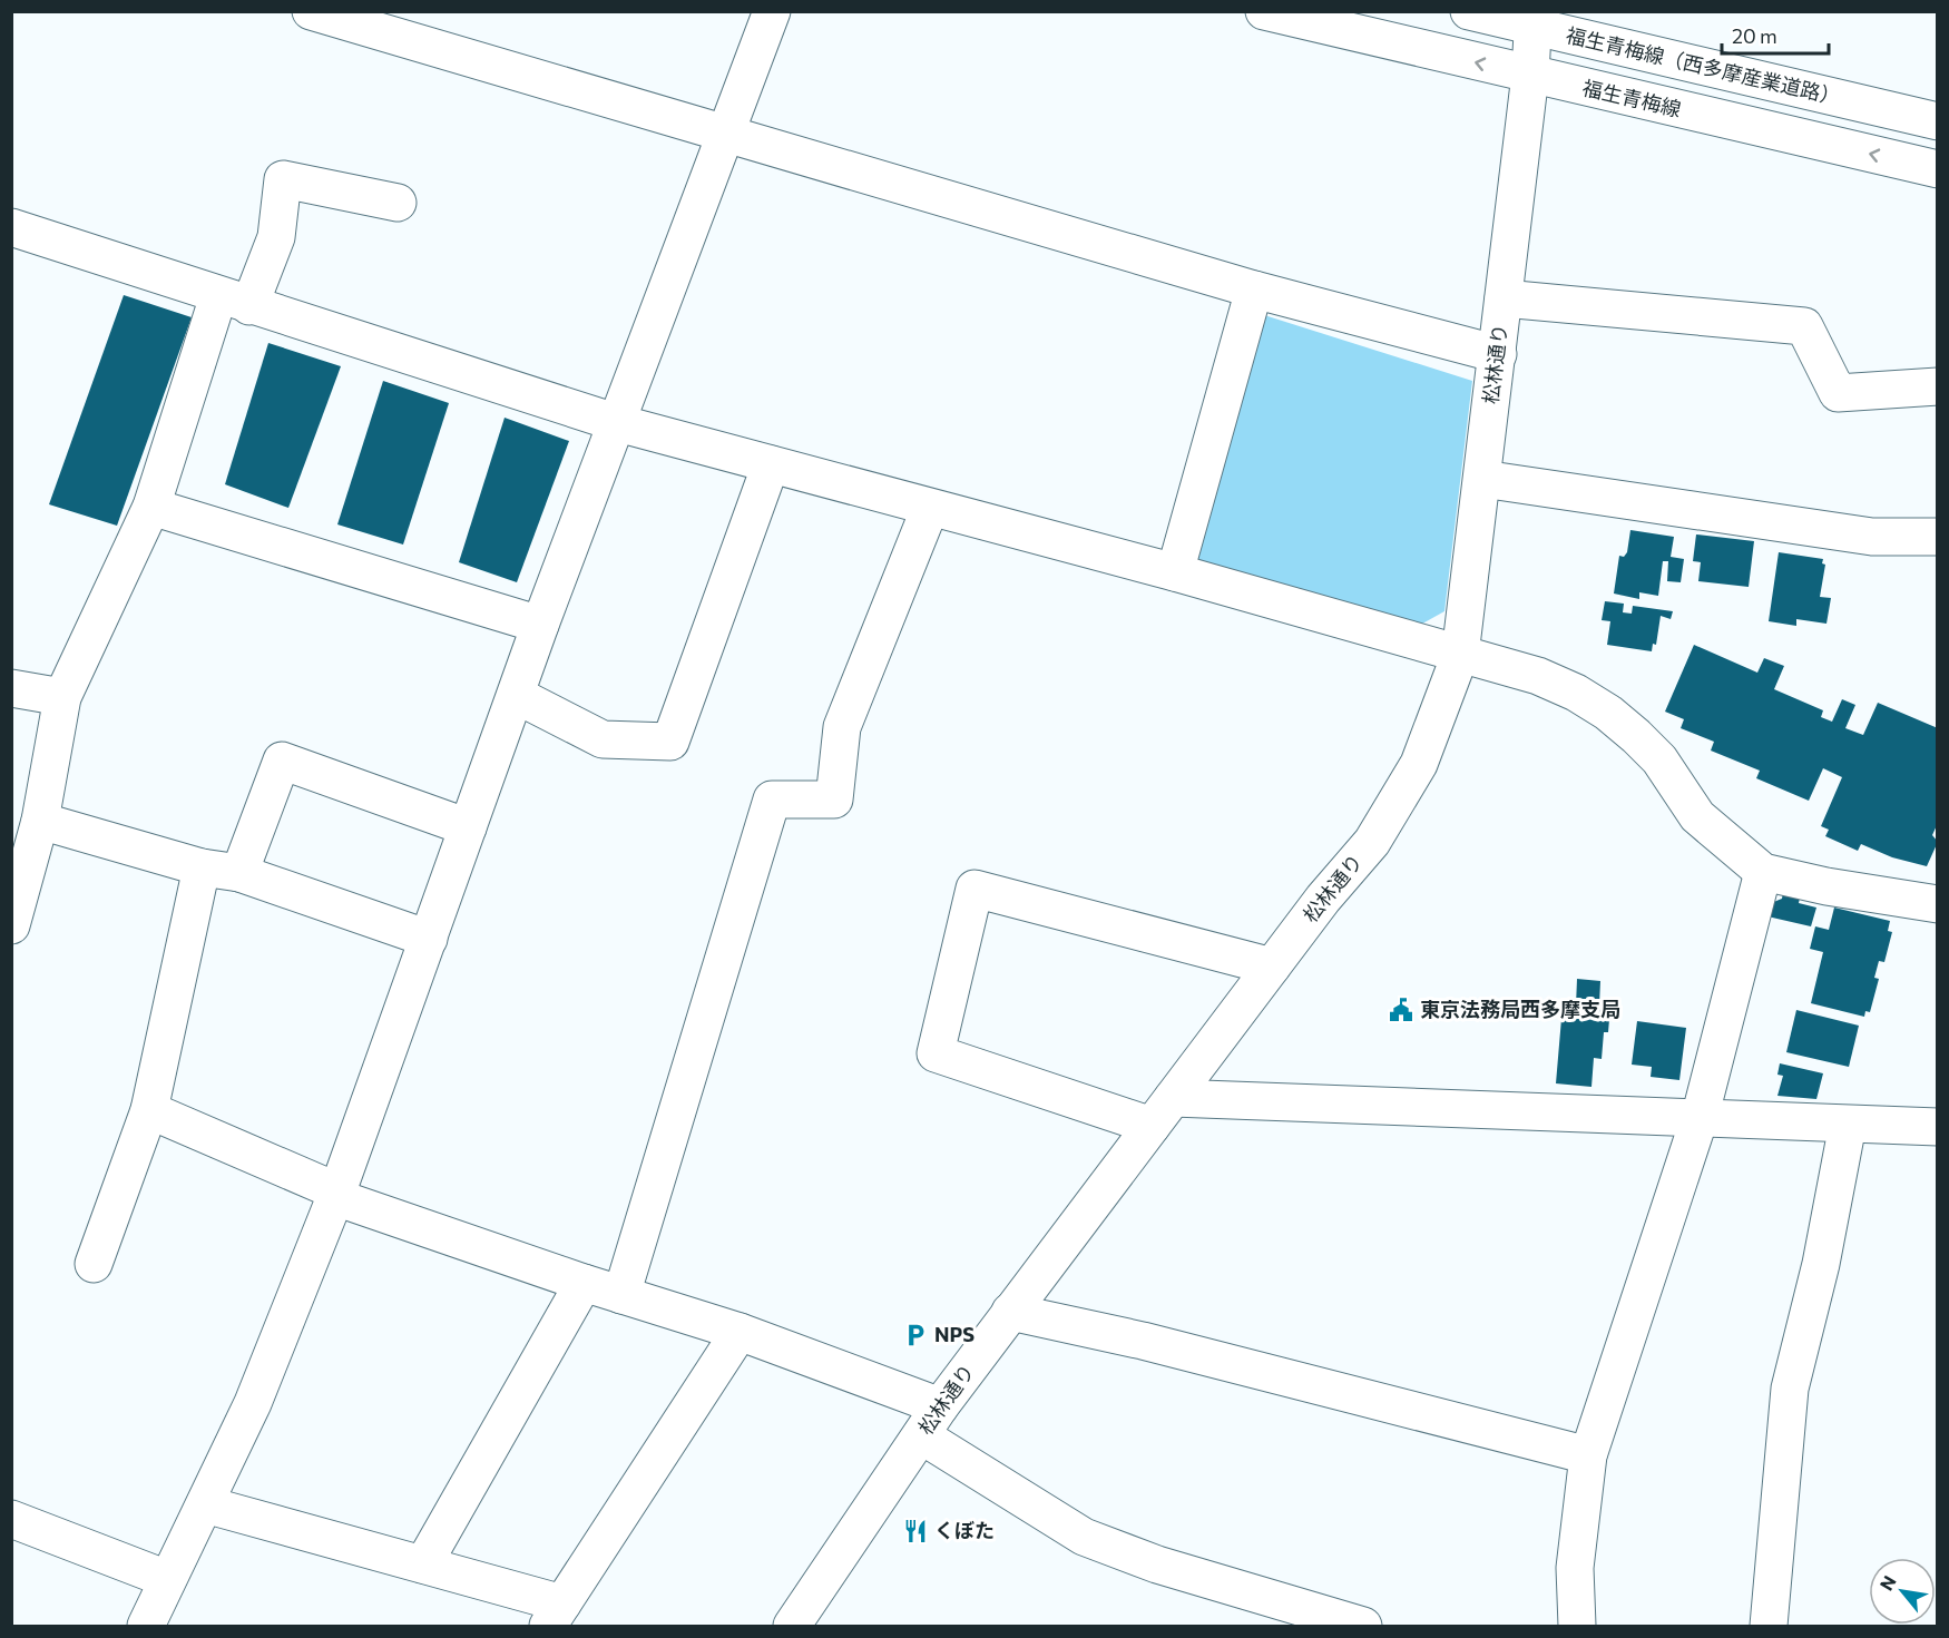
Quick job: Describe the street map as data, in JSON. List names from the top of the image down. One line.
{"streets":{"street":["福生青梅線（西多摩産業道路）","福生青梅線","松林通り"]},"crossings":[["福生青梅線（西多摩産業道路）","松林通り"],["福生青梅線","松林通り"]],"places":{"public building":["東京法務局西多摩支局"],"parking":["NPS"],"restaurant":["くぼた"]},"scale_bar":"20 m","north":"top left"}
